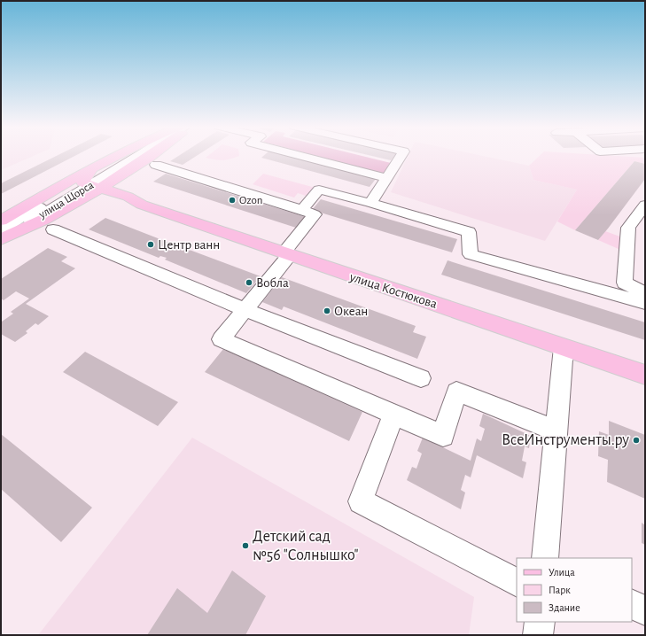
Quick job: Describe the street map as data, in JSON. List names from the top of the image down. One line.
{"streets":{"main road":["улица Щорса","улица Костюкова"]},"crossings":[["улица Щорса","улица Костюкова"]],"places":["Ozon","Центр ванн","Вобла","Океан","ВсеИнструменты.ру","Детский сад №56 \"Солнышко\""],"legend":["Улица","Парк","Здание"]}
